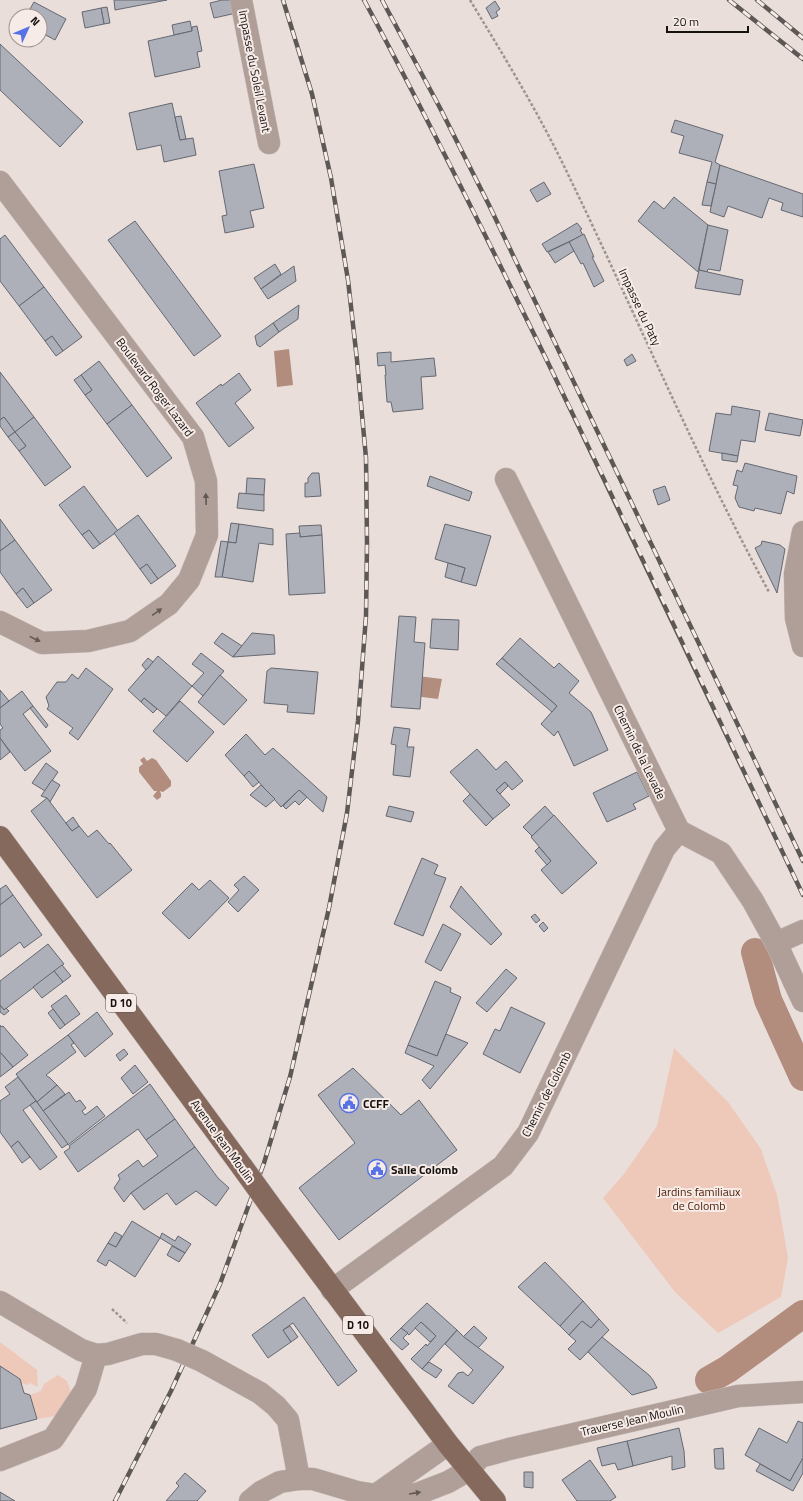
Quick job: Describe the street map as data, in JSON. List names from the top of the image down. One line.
{"streets":{"main road":["D 10","Avenue Jean Moulin"],"street":["Impasse du Soleil Levant","Boulevard Roger Lazard","Chemin de la Levade","Chemin de Colomb","Traverse Jean Moulin"],"path":["Impasse du Paty"]},"crossings":[["Chemin de la Levade","Chemin de Colomb"],["D 10","Avenue Jean Moulin"],["D 10","Traverse Jean Moulin"],["Chemin de Colomb","Avenue Jean Moulin"]],"parks":["Jardins familiaux de Colomb"],"places":{"public building":["CCFF","Salle Colomb"]},"scale_bar":"20 m","north":"top right"}
